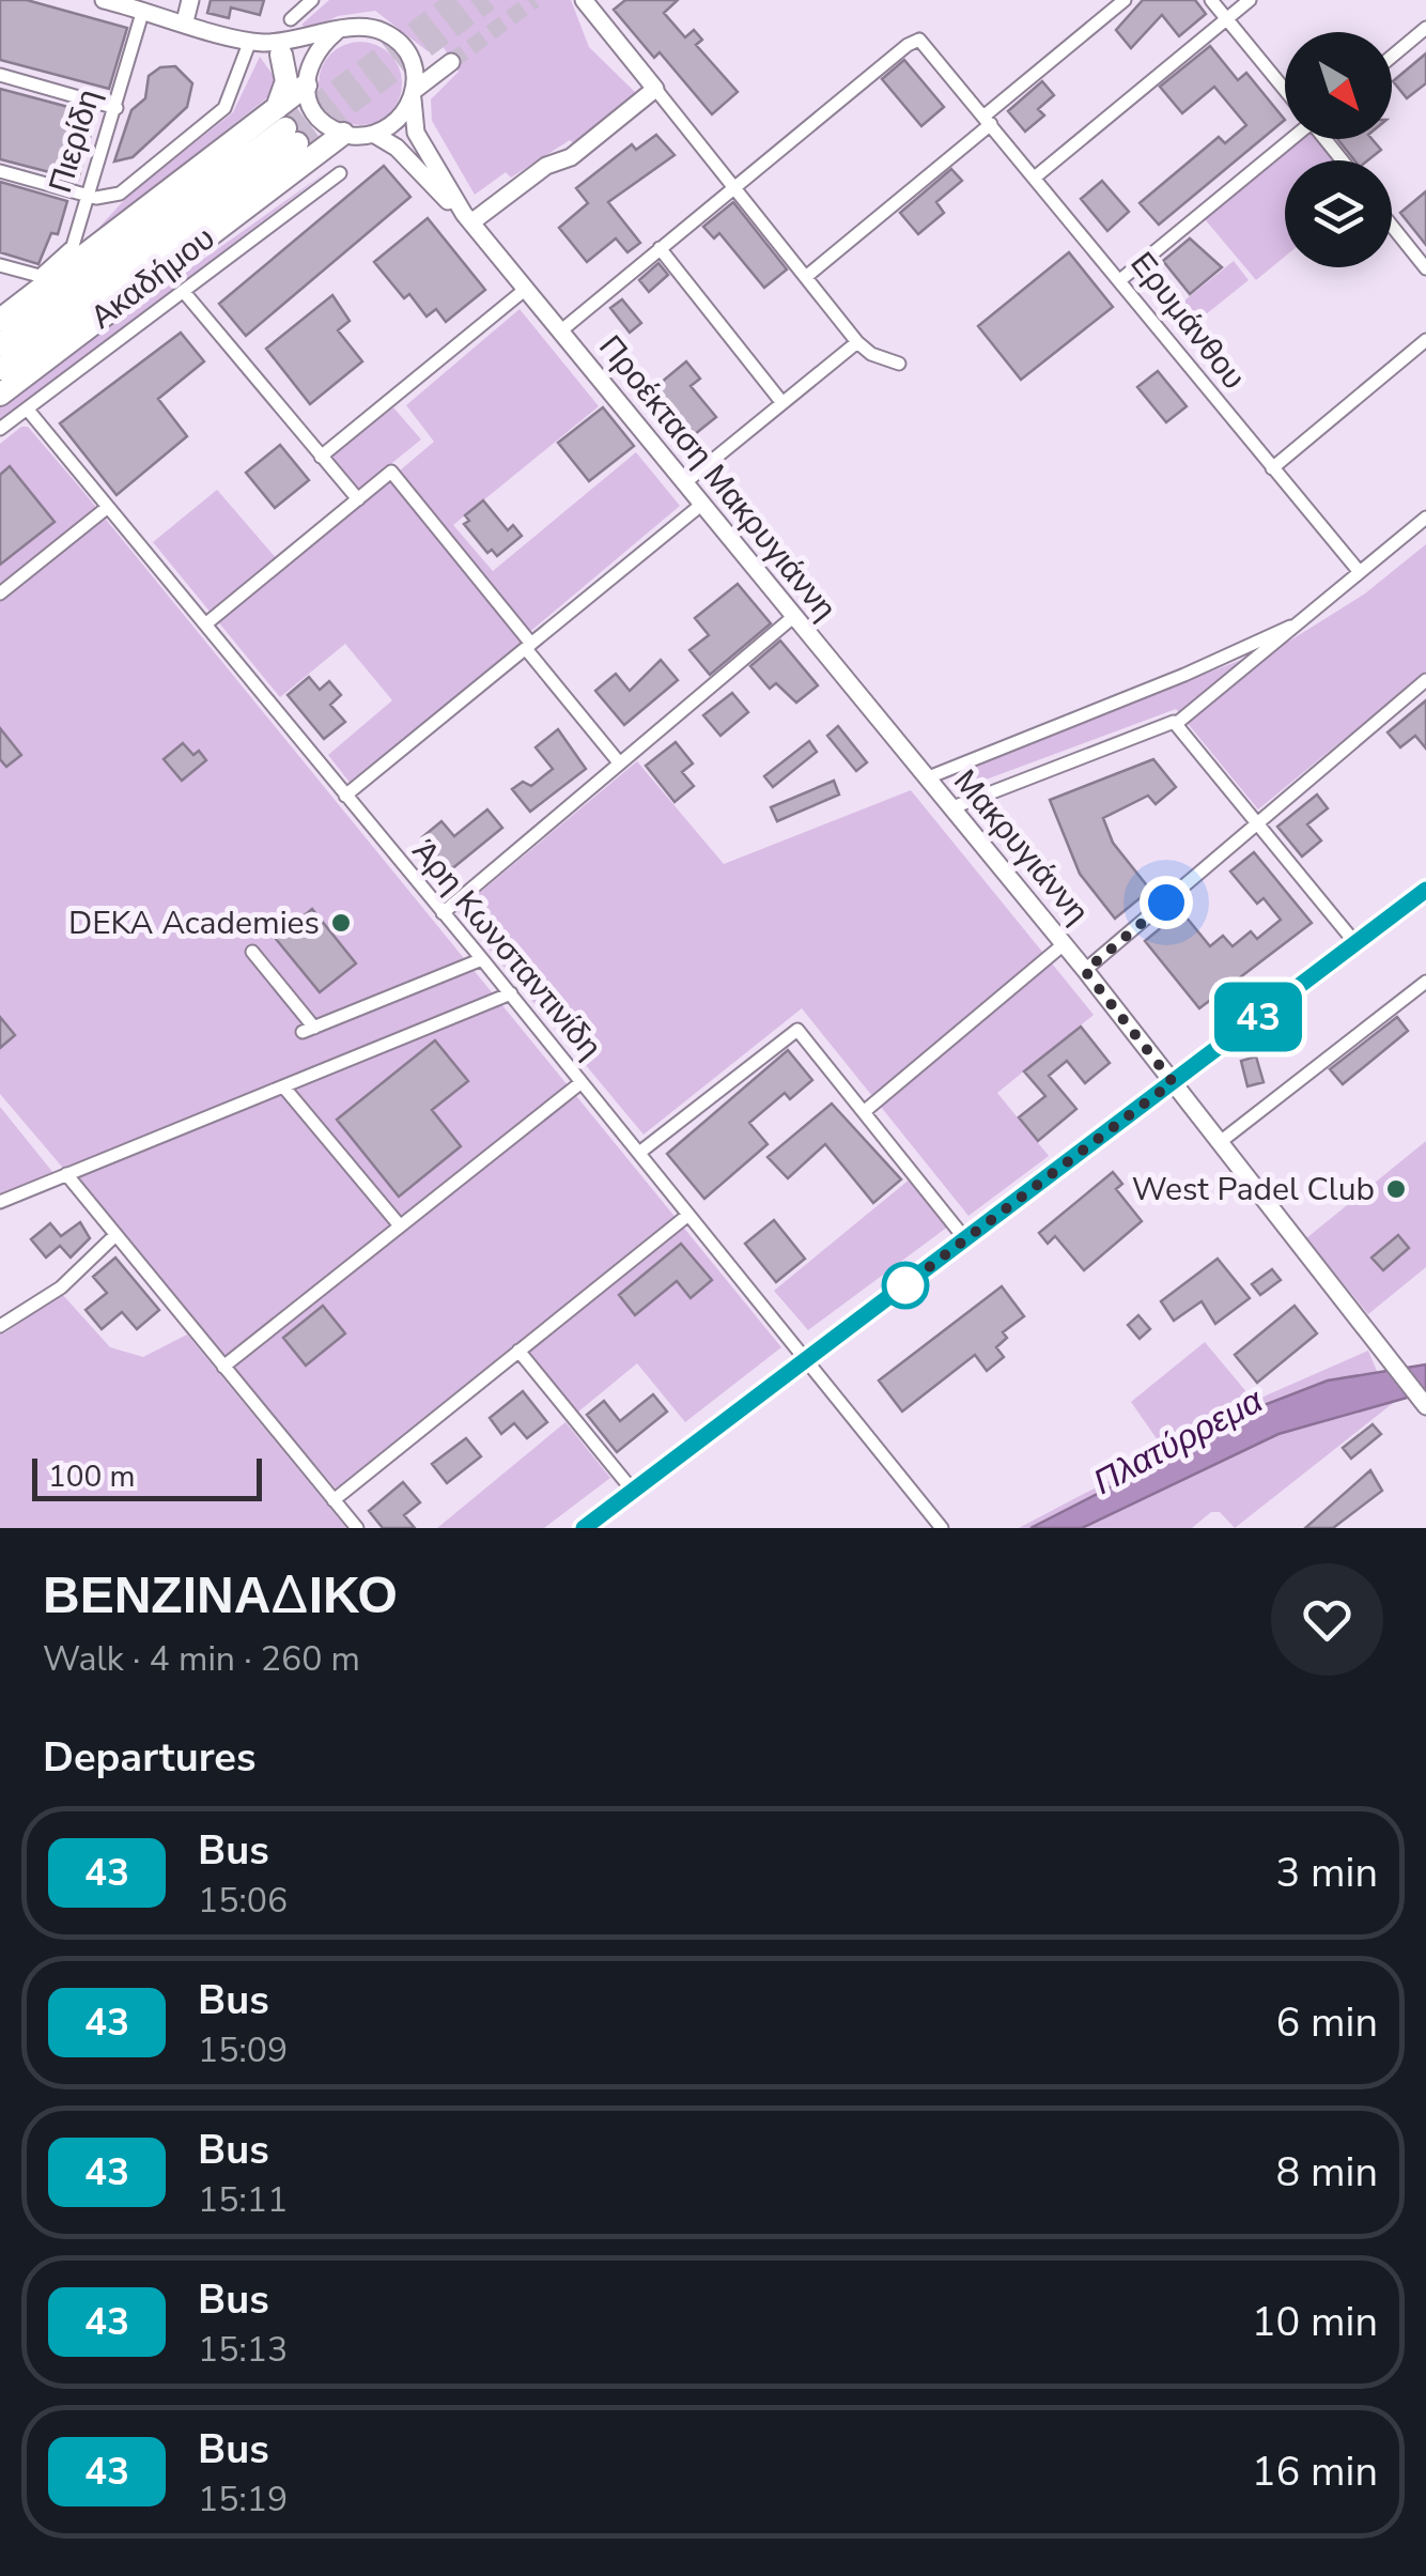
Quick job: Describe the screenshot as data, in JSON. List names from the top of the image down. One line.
{"streets":{"main road":["Προέκταση Μακρυγιάννη","Μακρυγιάννη"],"street":["Πιερίδη","Ακαδήμου","Ερυμάνθου","Άρη Κωνσταντινίδη"]},"crossings":[["Ακαδήμου","Άρη Κωνσταντινίδη"],["Προέκταση Μακρυγιάννη","Μακρυγιάννη"]],"water":["Πλατύρρεμα"],"places":["DEKA Academies","West Padel Club"],"lines":["bus line 43"],"scale_bar":"100 m","north":"bottom right","page":{"on_map":"43","scale":"100 m","heading":[["ΒΕΝΖΙΝΑΔΙΚΟ","Walk · 4 min · 260 m"],"Departures"],"list":[{"mark":"43","name":"Bus","note":"15:06","value":"3 min"},{"mark":"43","name":"Bus","note":"15:09","value":"6 min"},{"mark":"43","name":"Bus","note":"15:11","value":"8 min"},{"mark":"43","name":"Bus","note":"15:13","value":"10 min"},{"mark":"43","name":"Bus","note":"15:19","value":"16 min"}]}}
